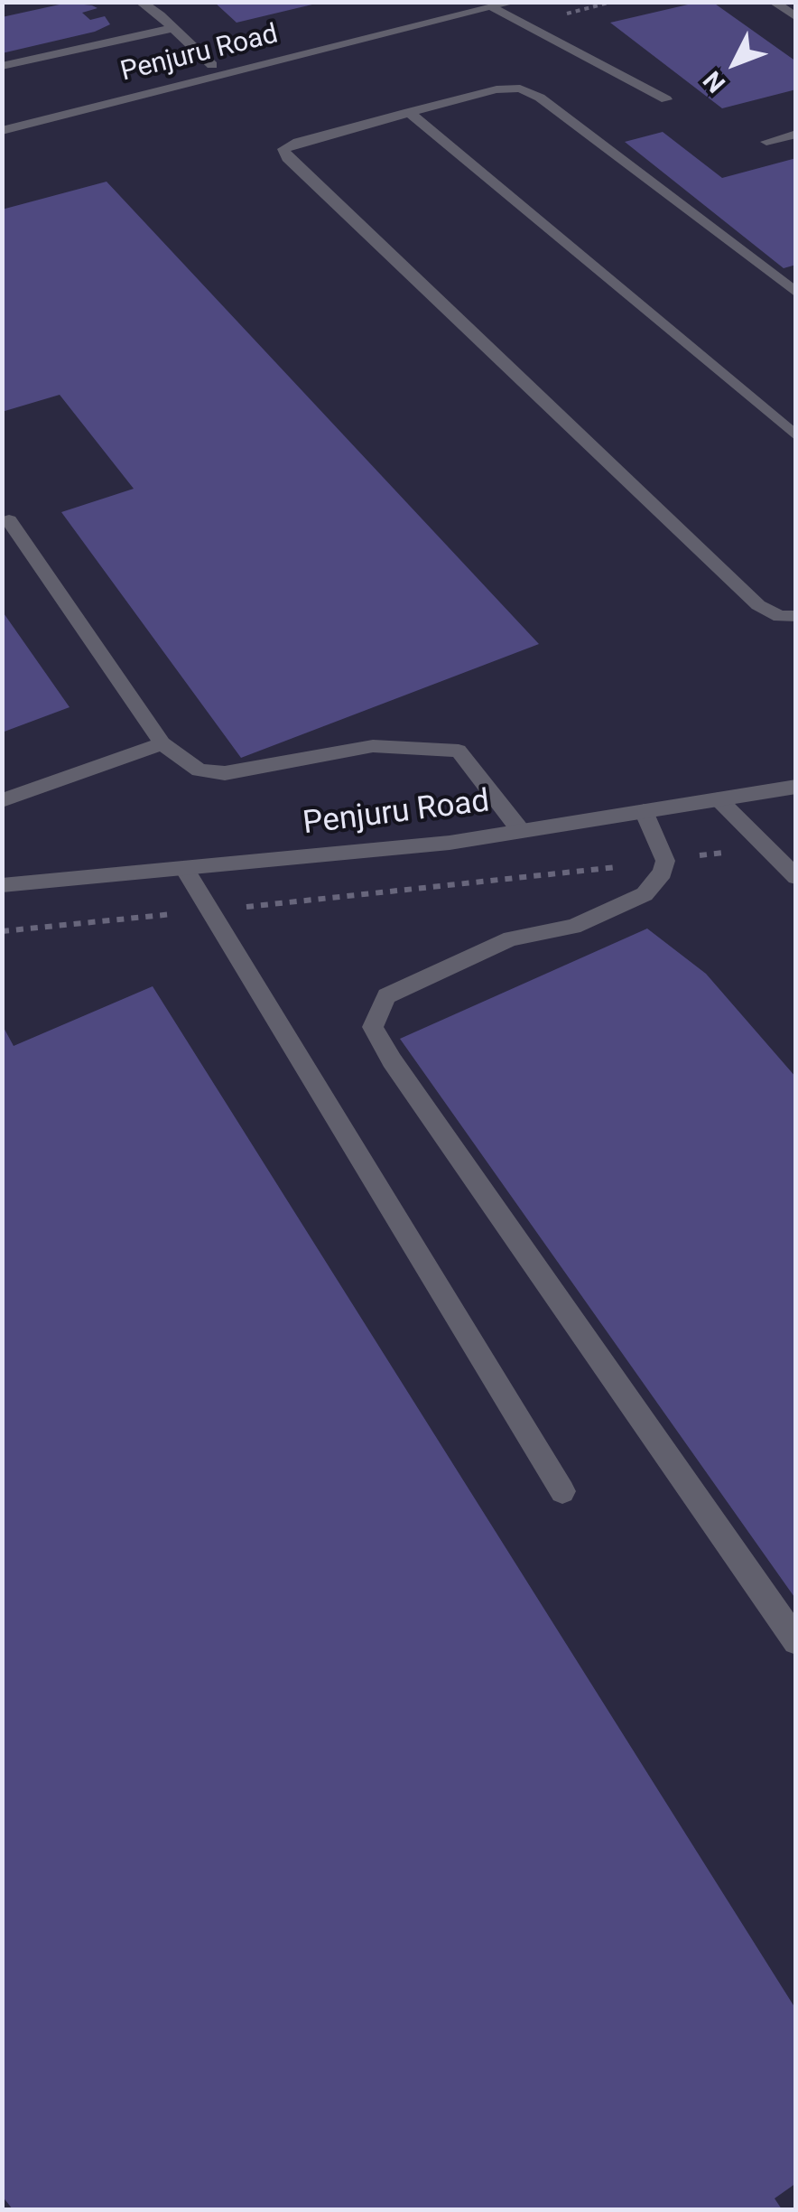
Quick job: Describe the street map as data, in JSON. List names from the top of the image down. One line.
{"streets":{"street":["Penjuru Road"]},"north":"bottom left"}
